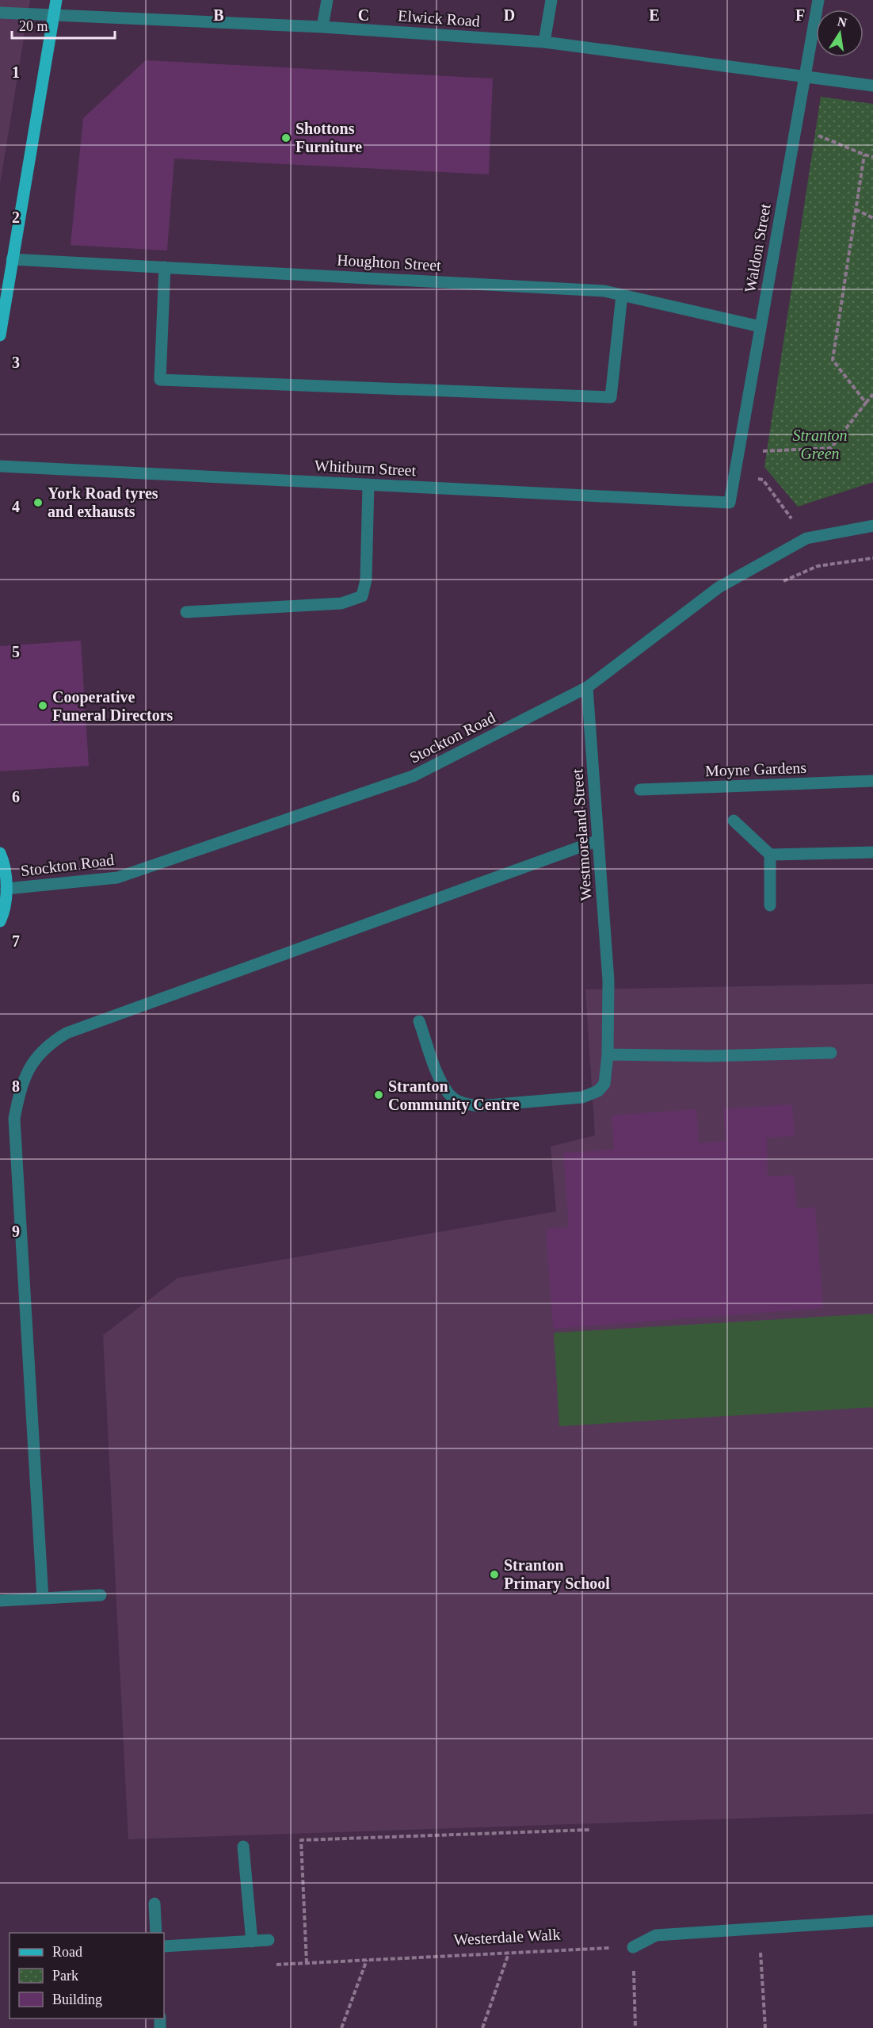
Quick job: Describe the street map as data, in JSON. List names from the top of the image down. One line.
{"streets":{"street":["Elwick Road","Waldon Street","Houghton Street","Whitburn Street","Stockton Road","Moyne Gardens","Westmoreland Street"],"path":["Westerdale Walk"]},"crossings":[["Elwick Road","Waldon Street"],["Waldon Street","Houghton Street"],["Waldon Street","Whitburn Street"],["Stockton Road","Westmoreland Street"]],"parks":["Stranton Green"],"places":["Shottons Furniture","York Road tyres and exhausts","Cooperative Funeral Directors","Stranton Community Centre","Stranton Primary School"],"legend":["Road","Park","Building"],"scale_bar":"20 m","north":"top","grid":{"columns":["B","C","D","E","F"],"rows":["1","2","3","4","5","6","7","8","9"]}}
